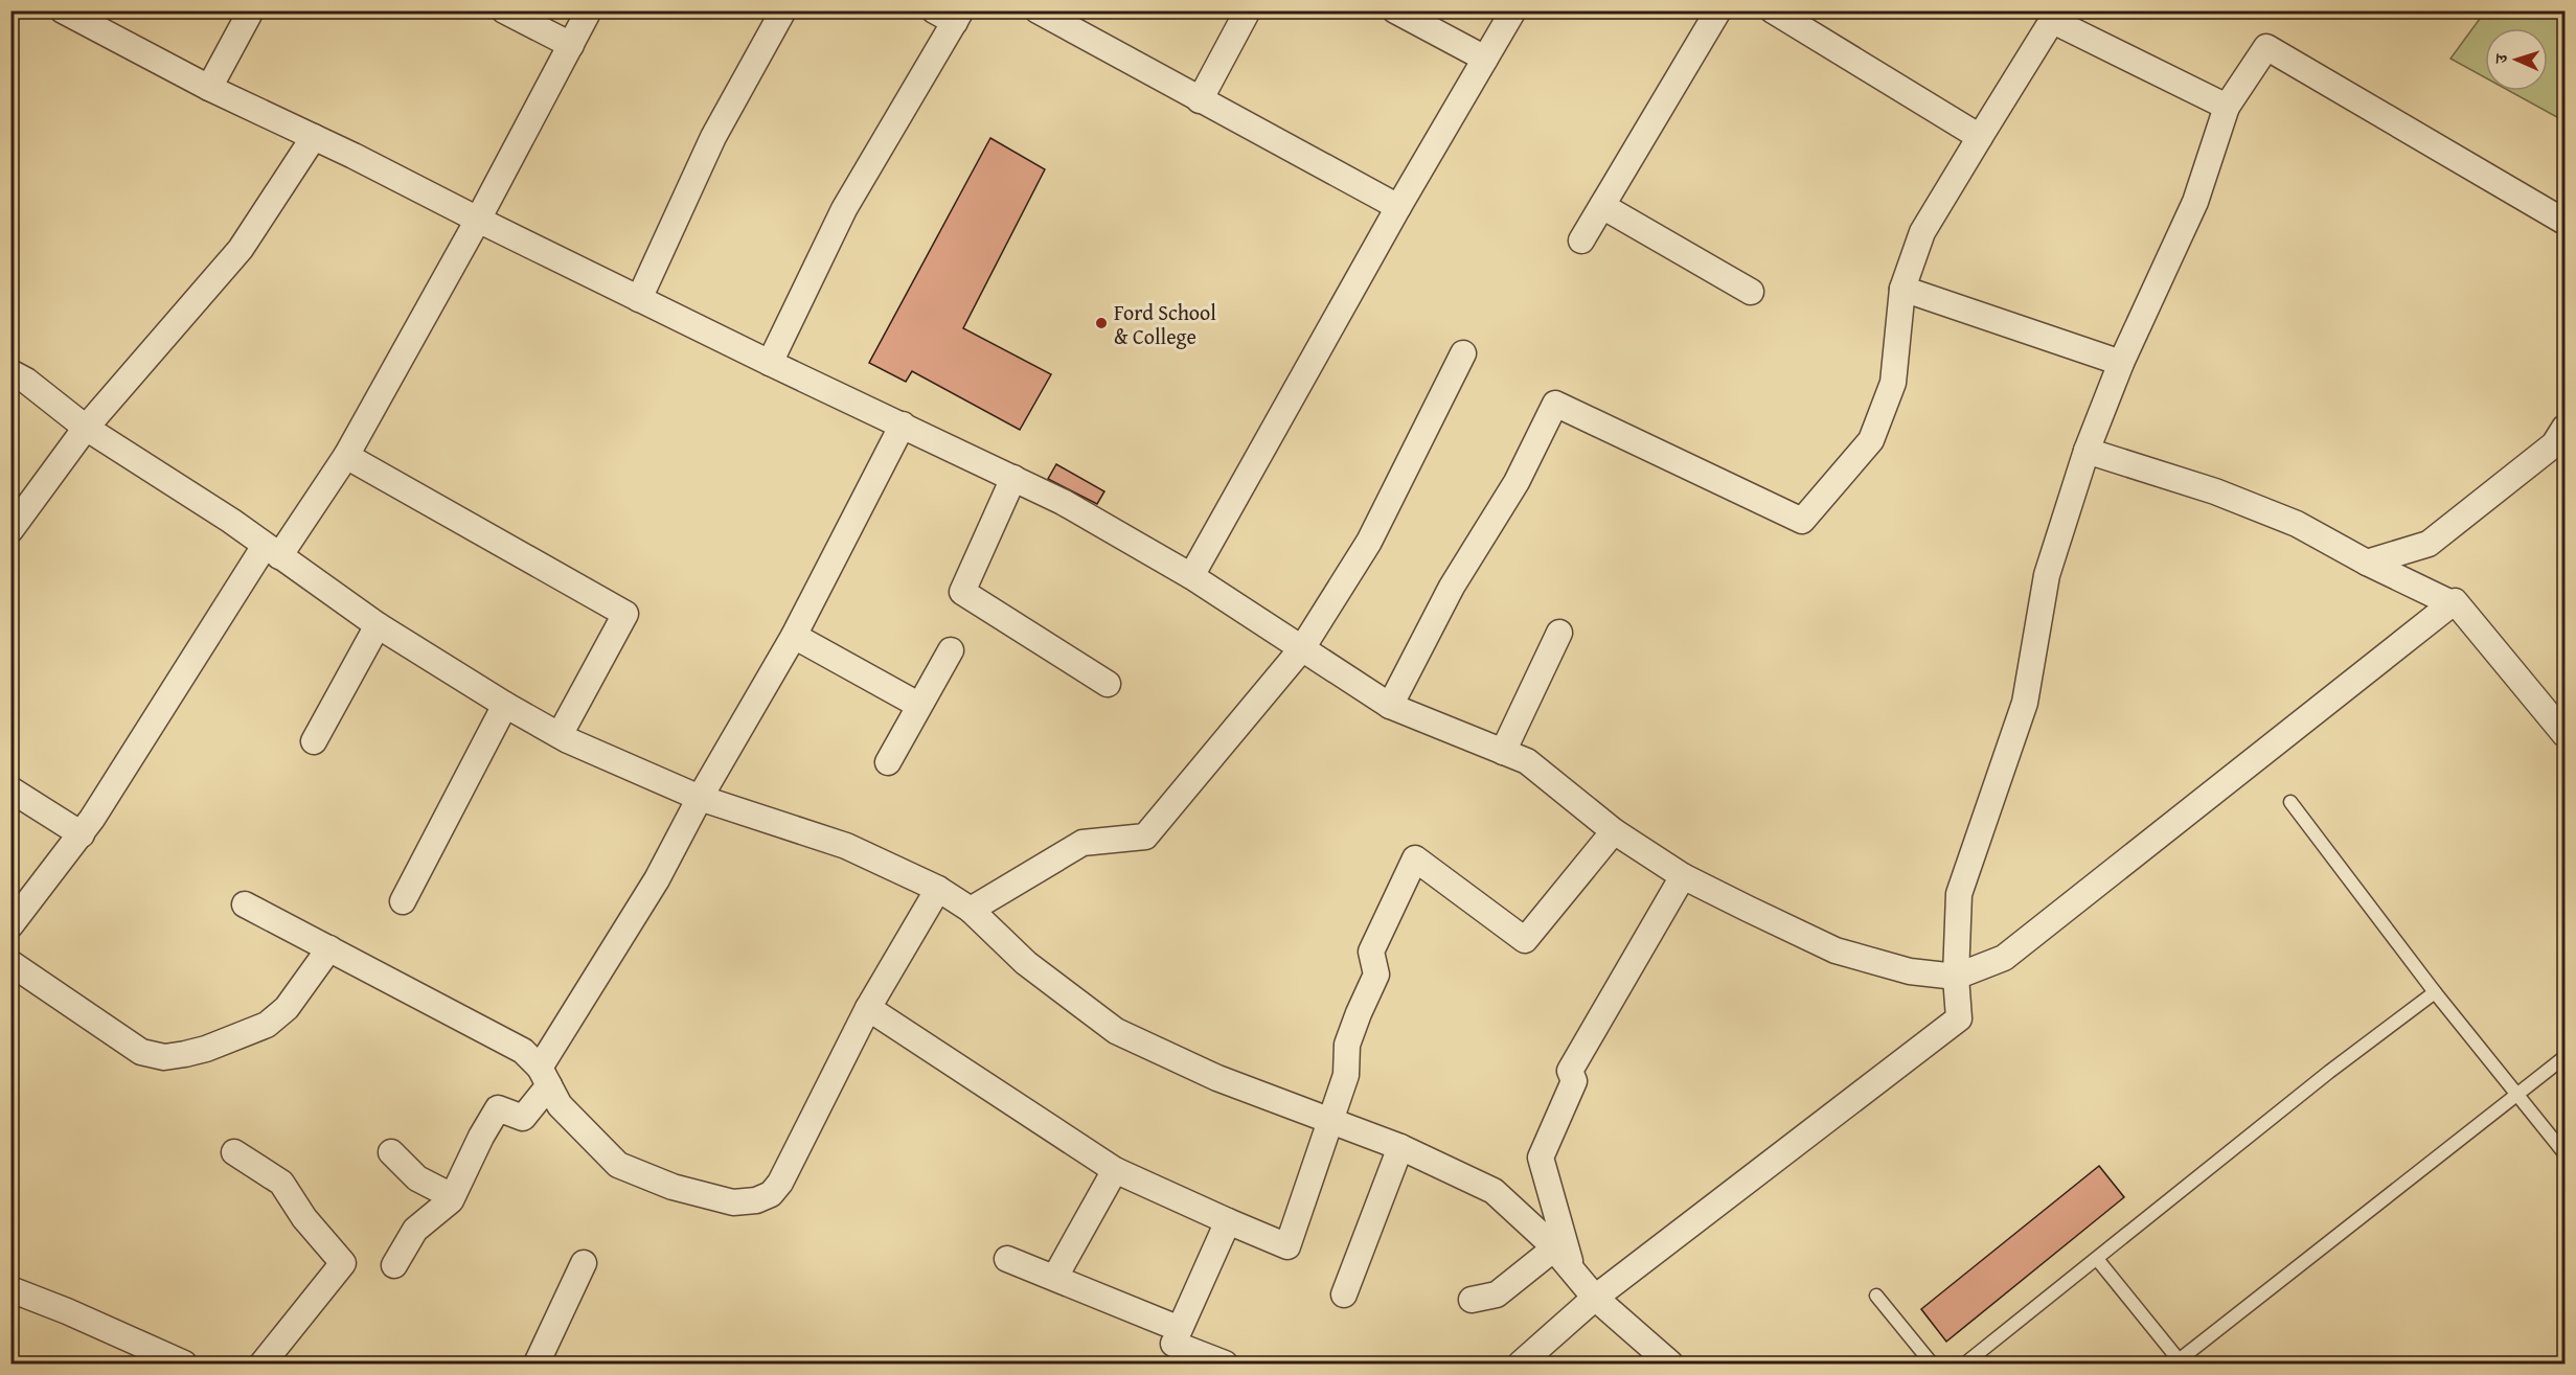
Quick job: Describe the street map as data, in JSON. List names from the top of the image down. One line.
{"places":["Ford School & College"],"north":"left"}
